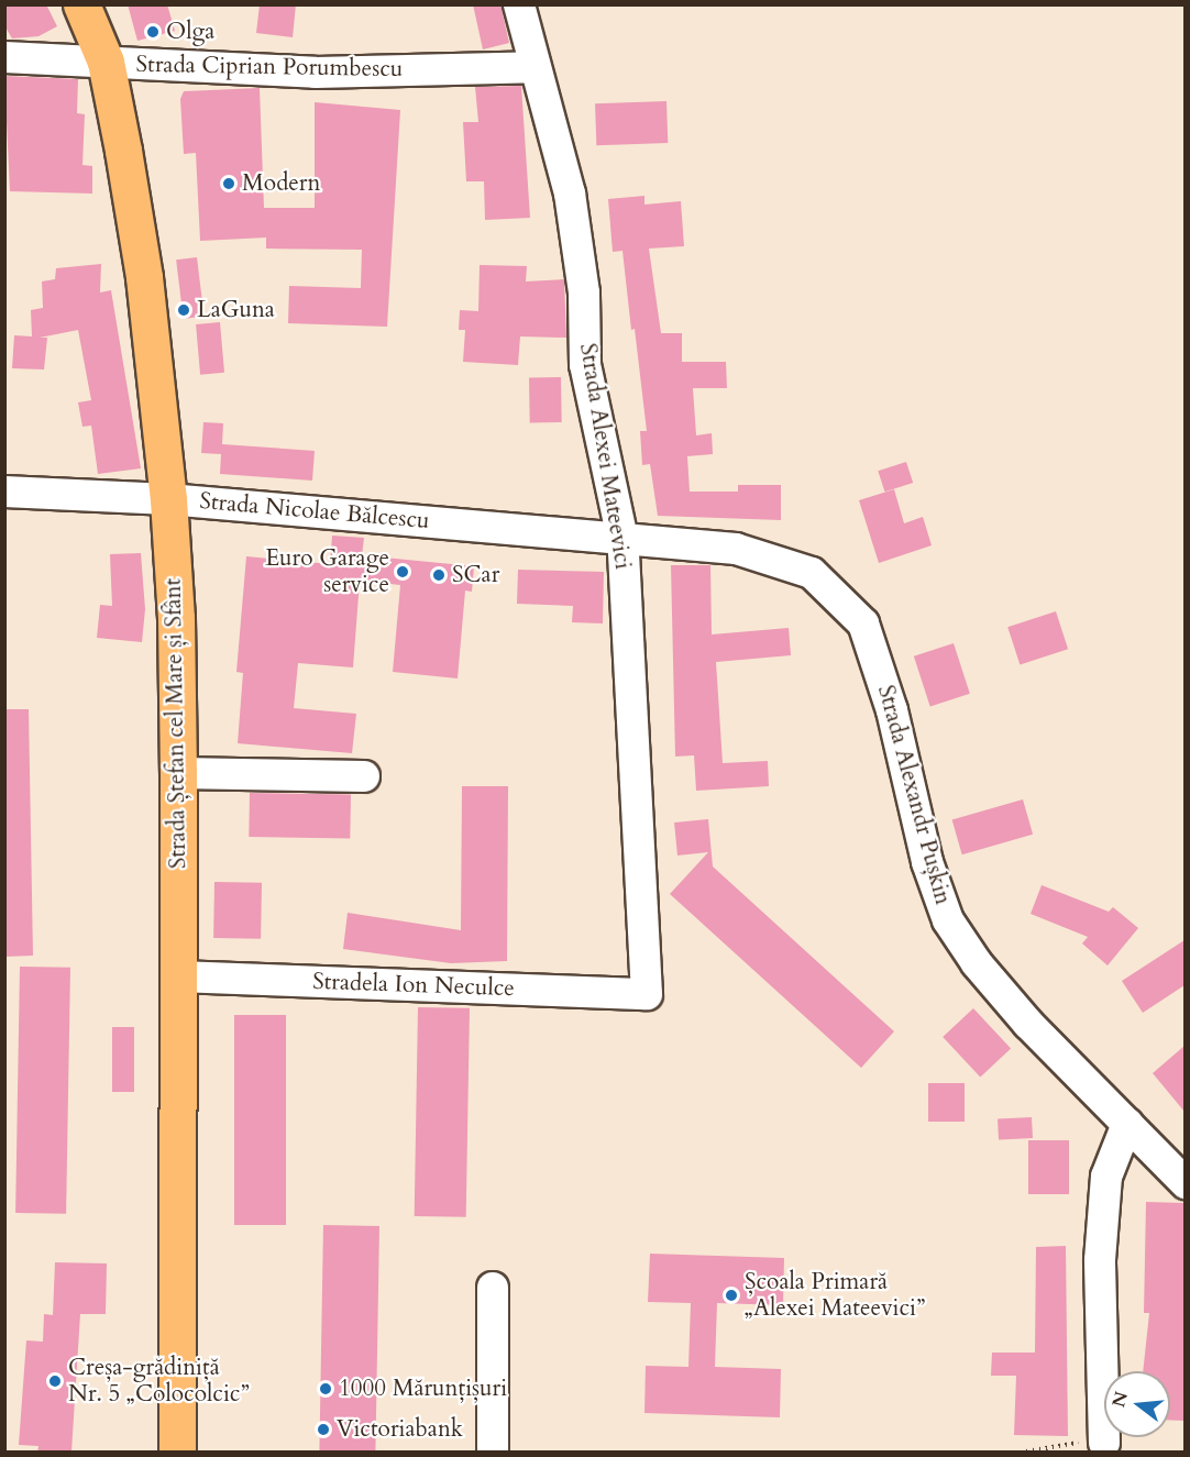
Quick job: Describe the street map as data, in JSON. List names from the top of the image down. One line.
{"streets":{"main road":["Strada Ștefan cel Mare și Sfânt"],"street":["Strada Ciprian Porumbescu","Strada Alexei Mateevici","Strada Nicolae Bălcescu","Strada Alexandr Pușkin","Stradela Ion Neculce"]},"crossings":[["Strada Ciprian Porumbescu","Strada Alexei Mateevici"],["Strada Ciprian Porumbescu","Strada Ștefan cel Mare și Sfânt"],["Strada Alexei Mateevici","Strada Nicolae Bălcescu"],["Strada Alexei Mateevici","Strada Alexandr Pușkin"],["Strada Alexei Mateevici","Stradela Ion Neculce"],["Strada Nicolae Bălcescu","Strada Ștefan cel Mare și Sfânt"],["Strada Nicolae Bălcescu","Strada Alexandr Pușkin"],["Strada Ștefan cel Mare și Sfânt","Stradela Ion Neculce"]],"places":["Olga","Modern","LaGuna","Euro Garage service","SCar","Școala Primară „Alexei Mateevici”","Creșa-grădiniță Nr. 5 „Colocolcic”","1000 Mărunțișuri","Victoriabank"],"north":"left"}
